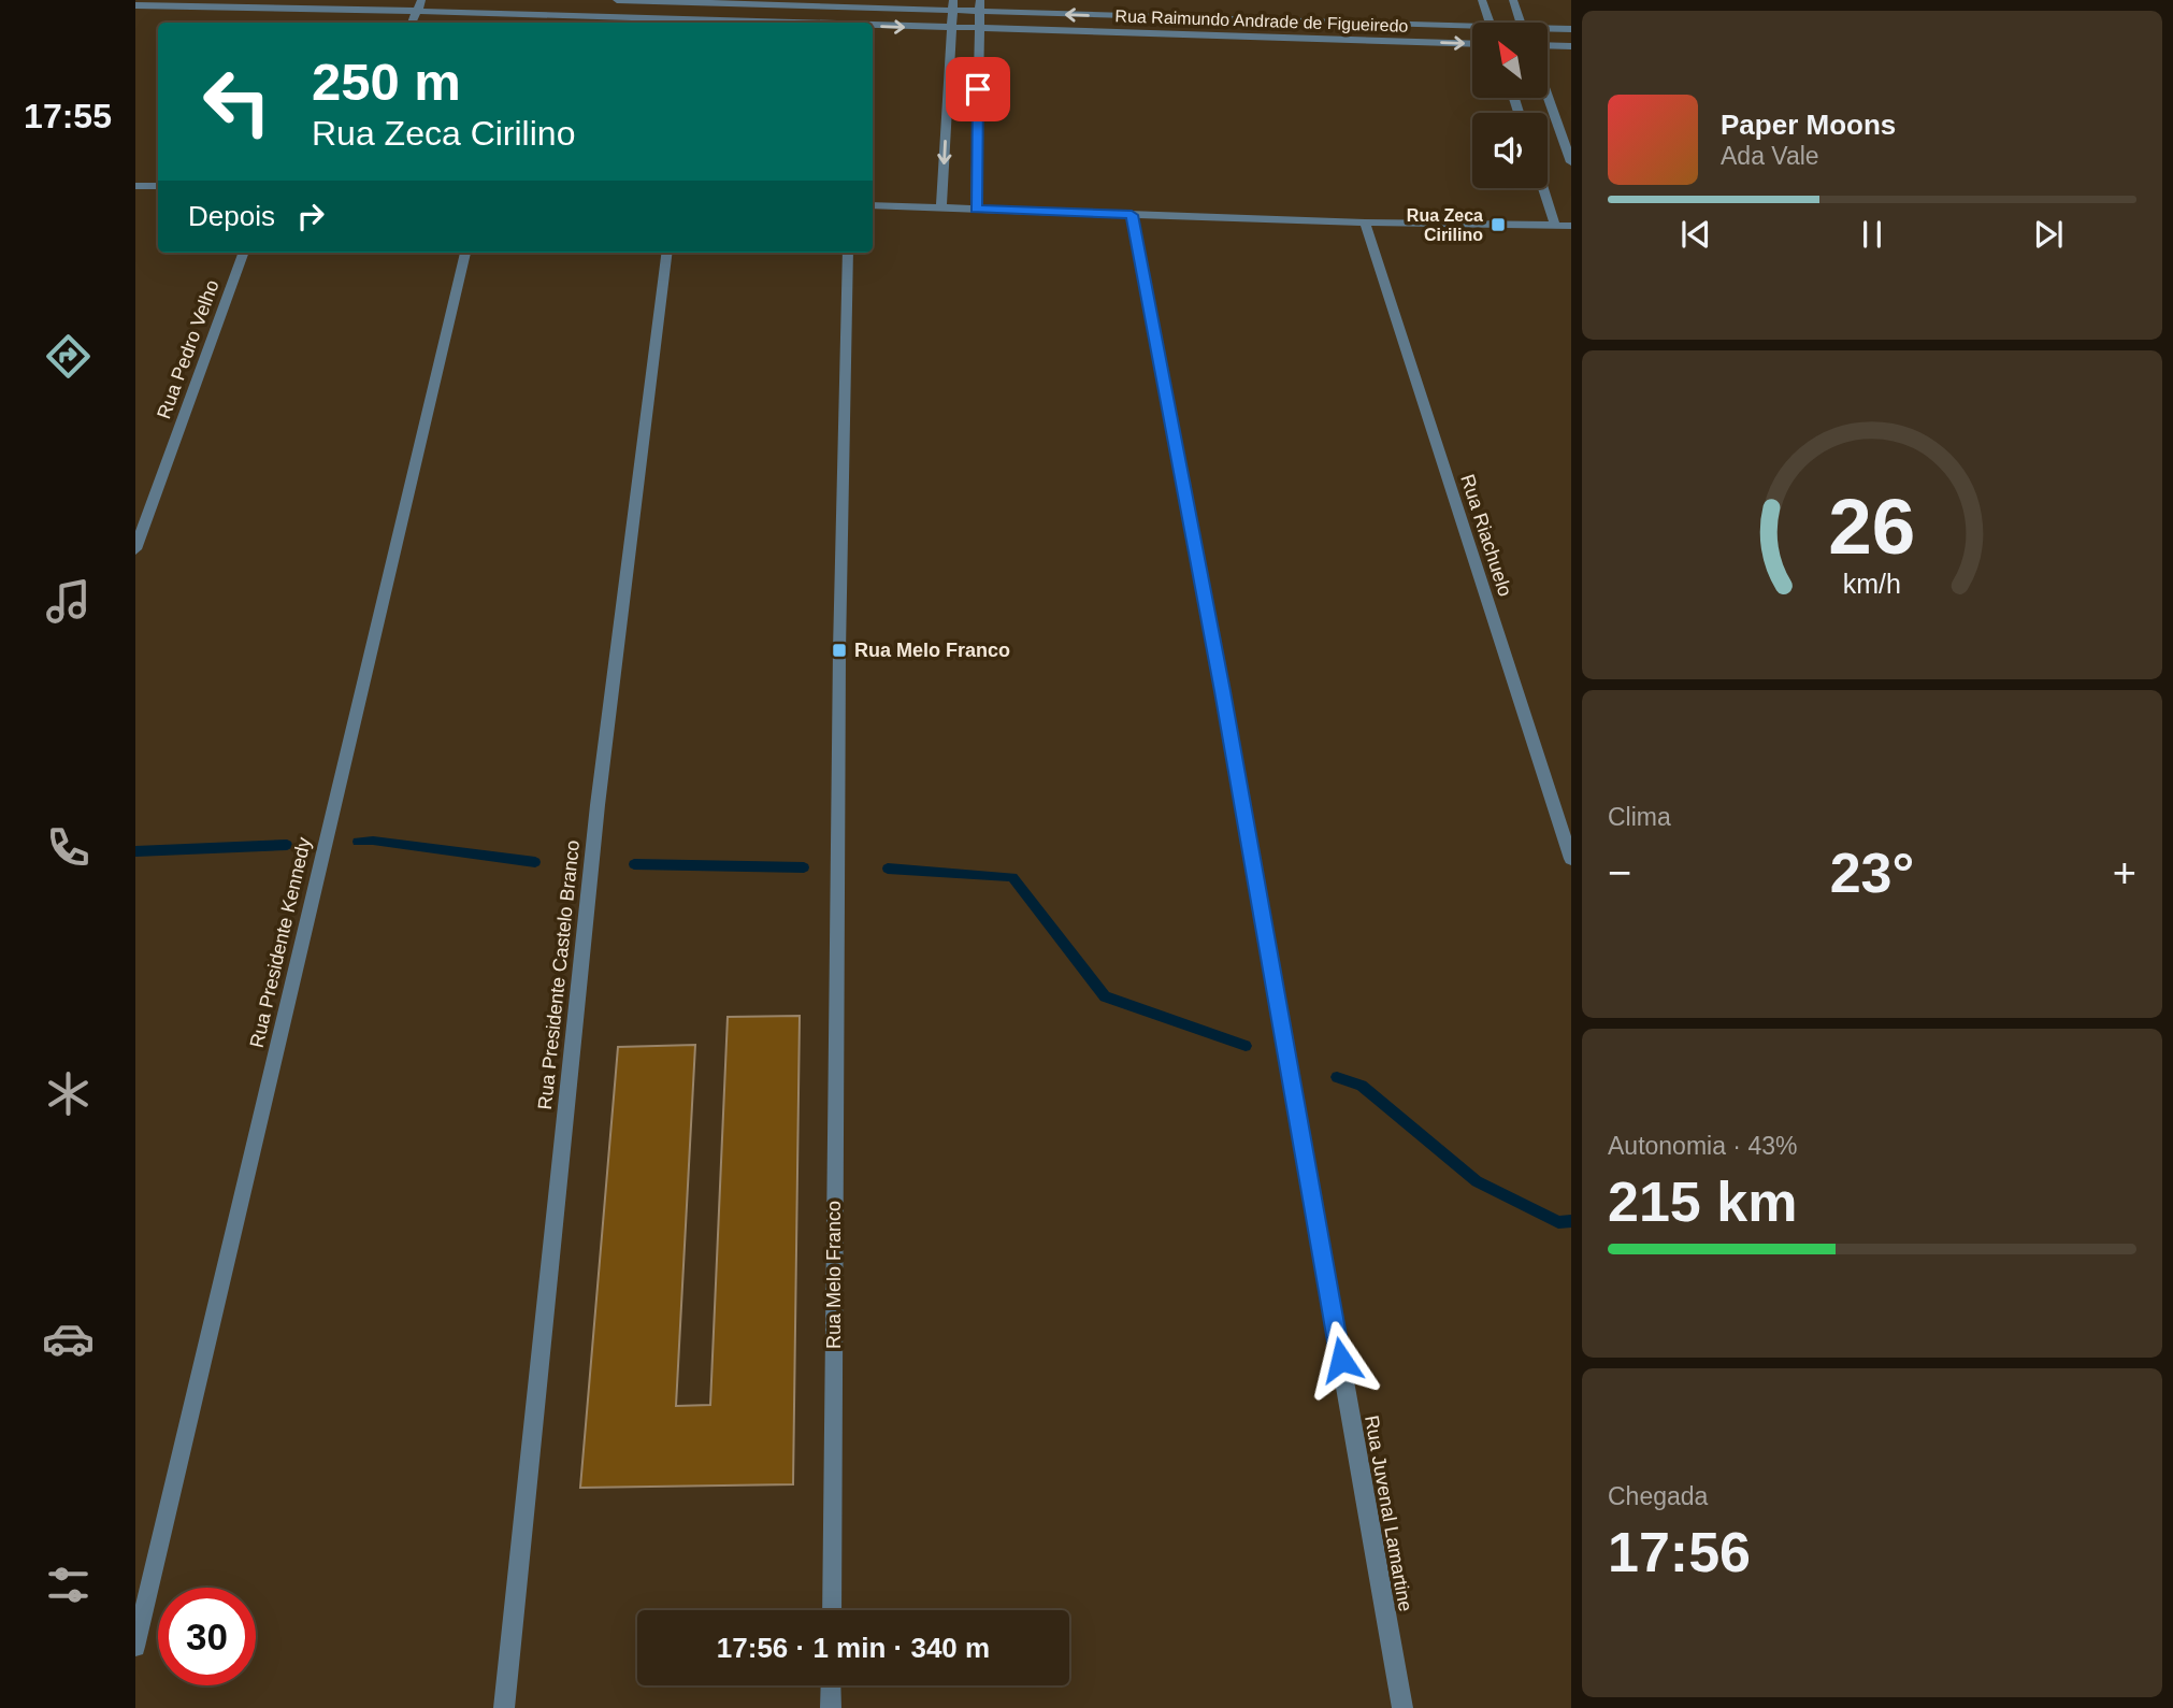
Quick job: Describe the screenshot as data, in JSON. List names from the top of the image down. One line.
{"streets":{"street":["Rua Raimundo Andrade de Figueiredo","Rua Pedro Velho","Rua Riachuelo","Rua Presidente Kennedy","Rua Presidente Castelo Branco","Rua Melo Franco","Rua Juvenal Lamartine"]},"places":{"transit":["Rua Zeca Cirilino","Rua Melo Franco"]},"north":"top left","page":{"tabs":"17:55","turn":["250 m","Rua Zeca Cirilino"],"song":["Paper Moons","Ada Vale"],"then":"Depois","tile":["Clima",["Autonomia · 43%","215 km"],["Chegada","17:56"]],"heat":["−","23°","+"],"limit":"30","trip":"17:56 · 1 min · 340 m","gauge":["26","km/h"]}}
